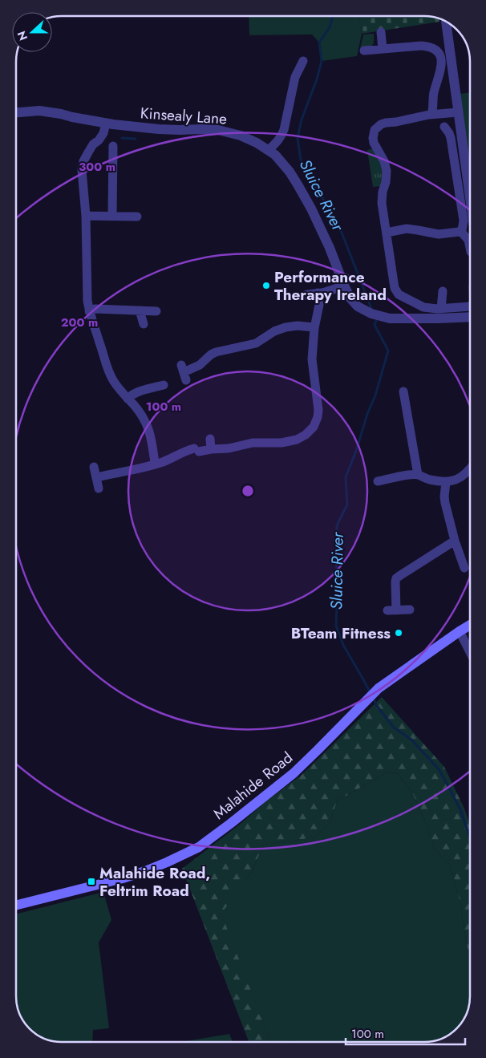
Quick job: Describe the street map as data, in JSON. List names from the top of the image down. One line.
{"streets":{"main road":["Malahide Road"],"street":["Kinsealy Lane"]},"water":["Sluice River"],"places":{"other":["Performance Therapy Ireland","BTeam Fitness"],"transit":["Malahide Road, Feltrim Road"]},"scale_bar":"100 m","north":"left","rings":["300 m","200 m","100 m"]}
